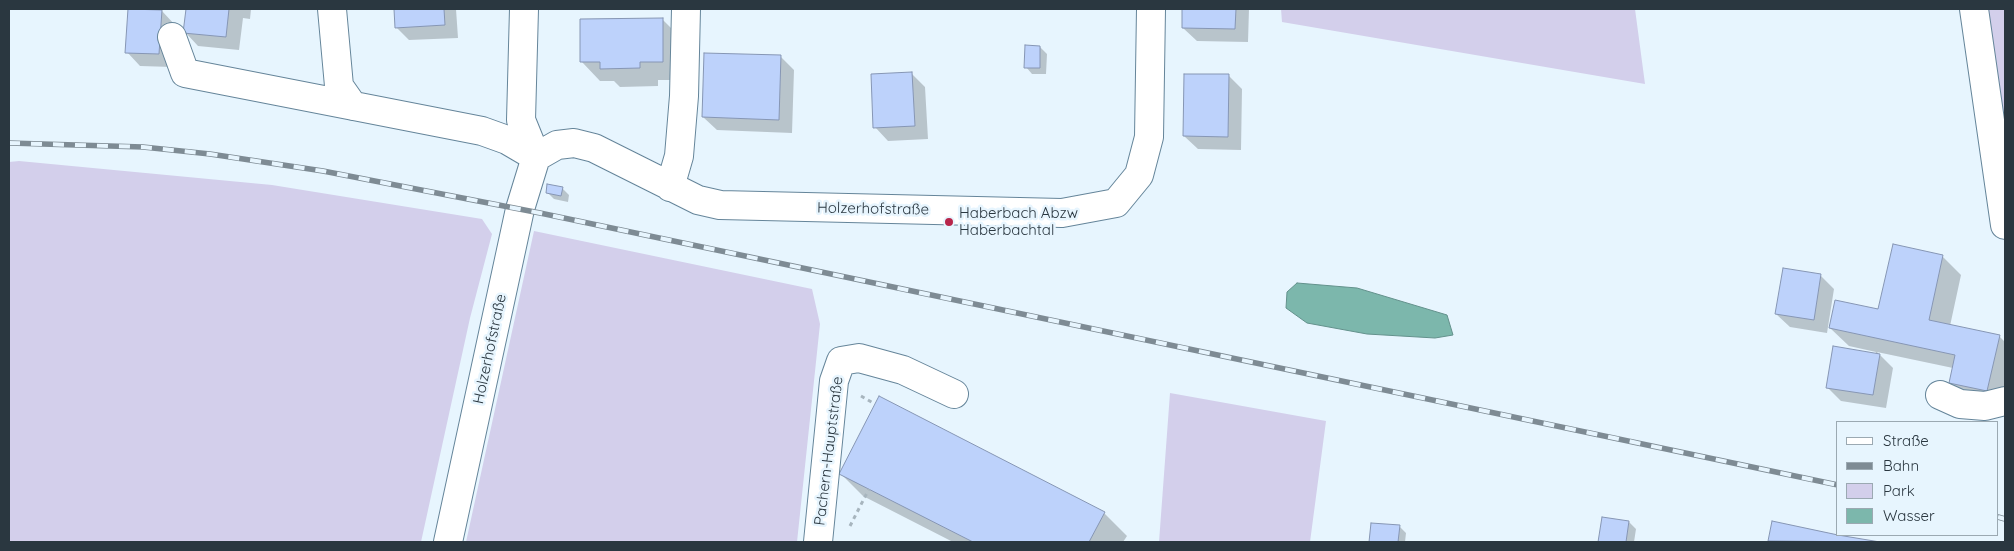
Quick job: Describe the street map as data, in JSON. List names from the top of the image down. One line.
{"streets":{"street":["Holzerhofstraße","Pachern-Hauptstraße"]},"places":["Haberbach Abzw Haberbachtal"],"legend":["Straße","Bahn","Park","Wasser"]}
